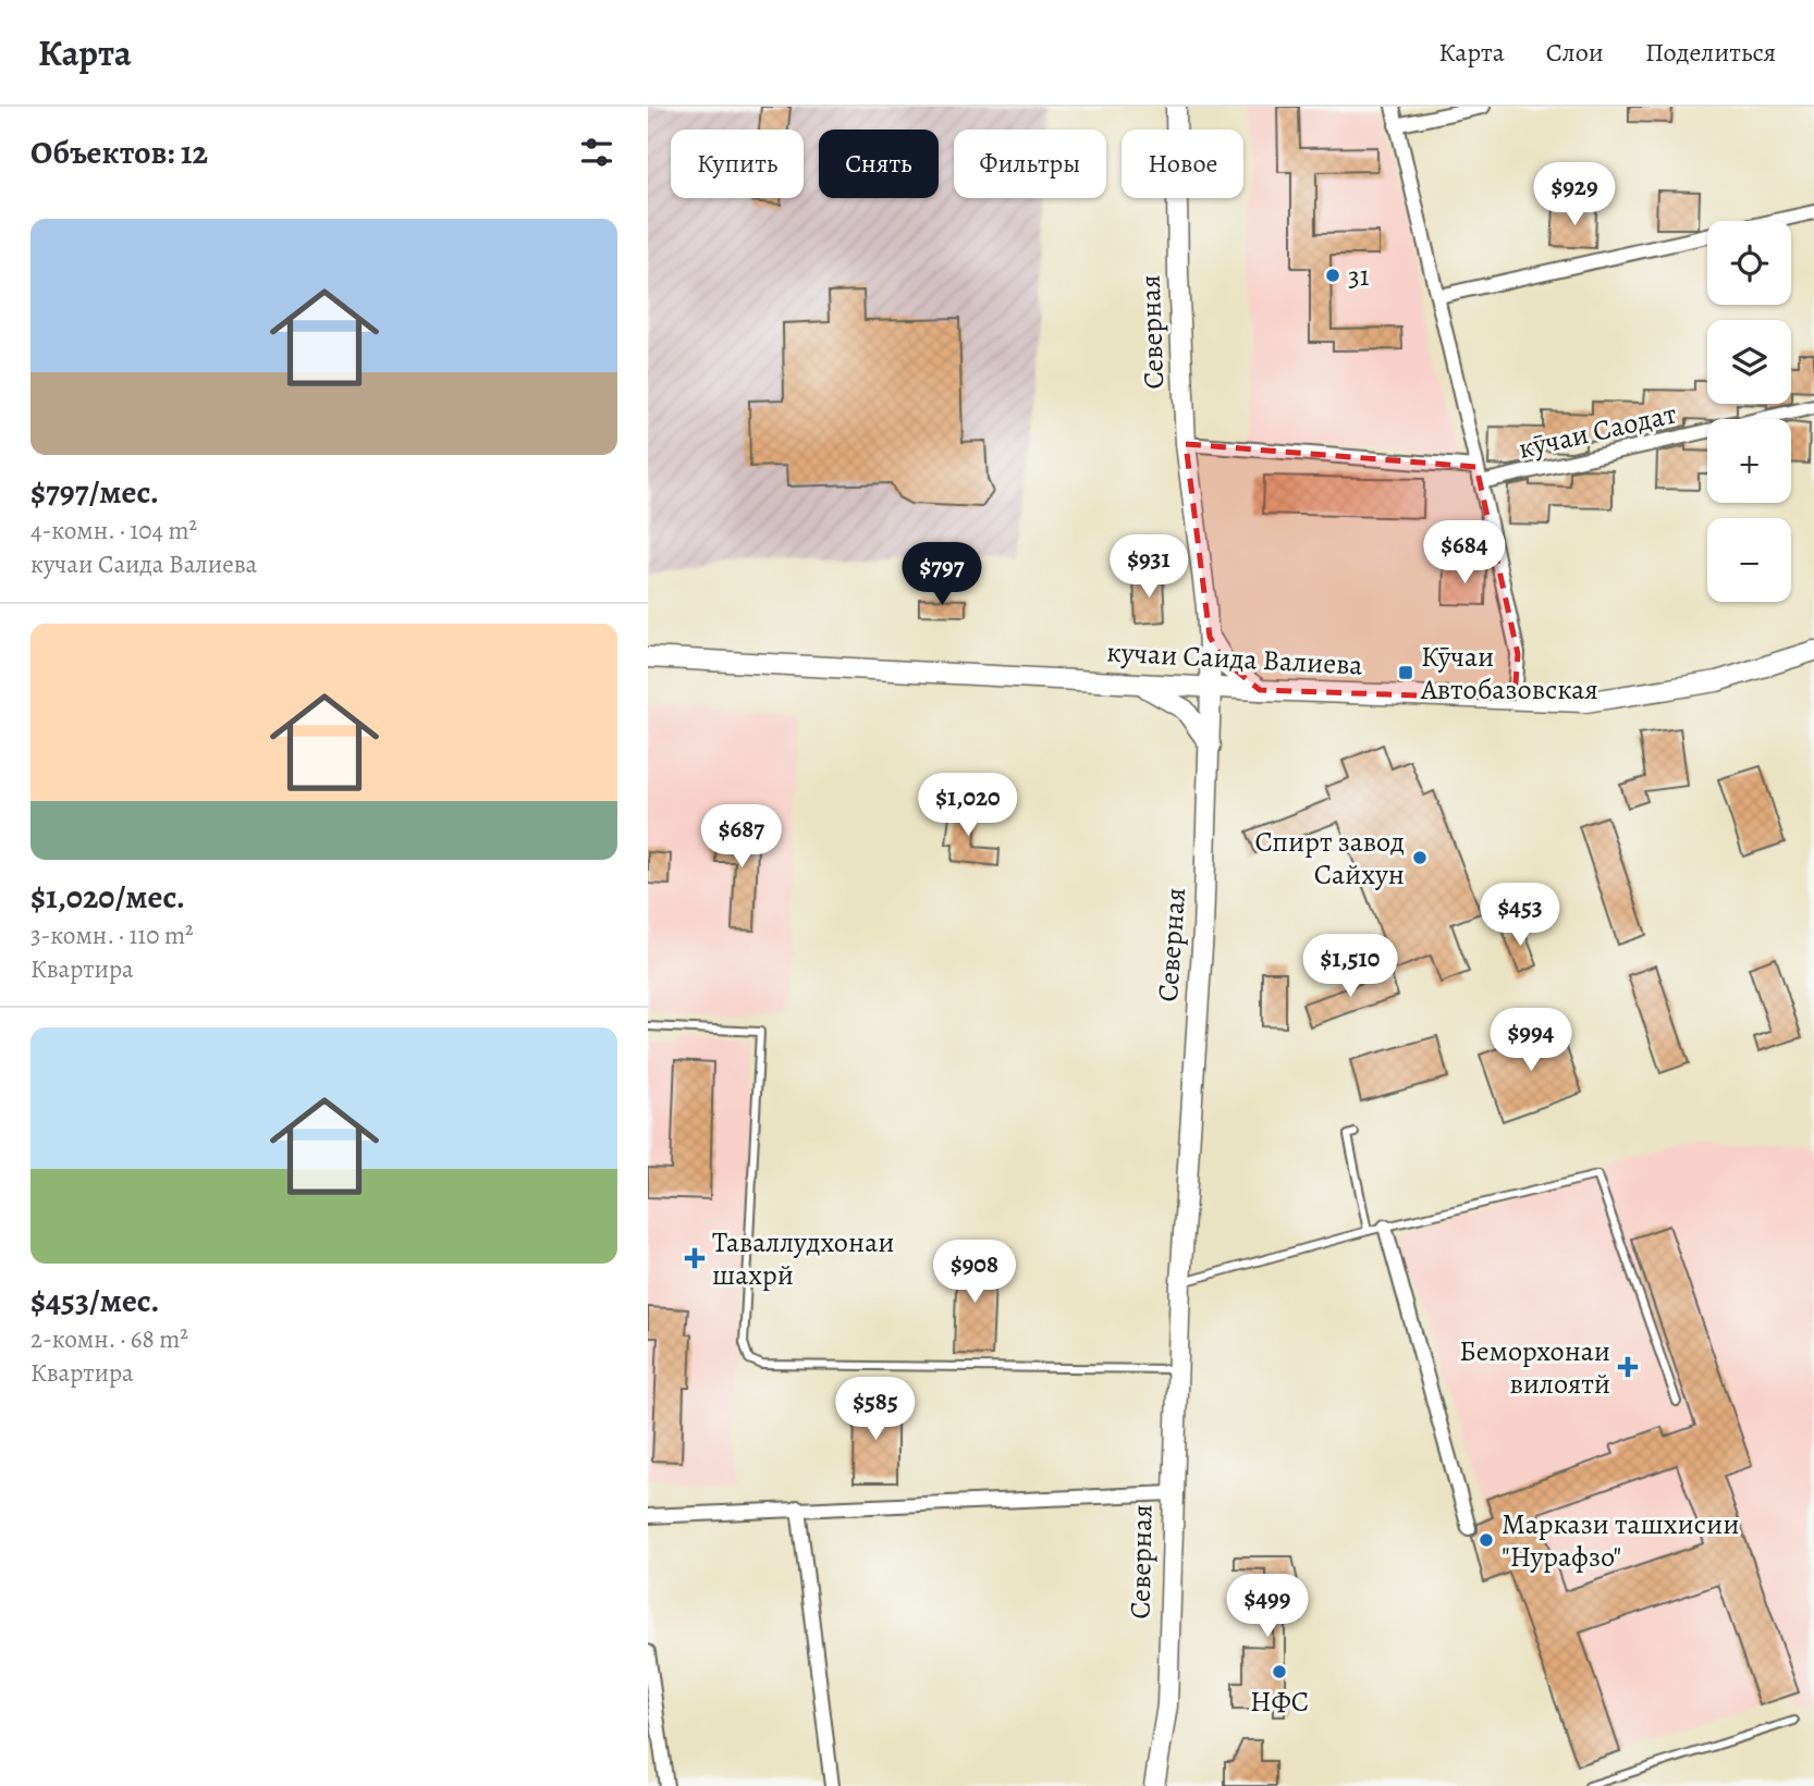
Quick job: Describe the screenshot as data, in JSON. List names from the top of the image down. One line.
{"streets":{"main road":["Северная","кучаи Саида Валиева"],"street":["кӯчаи Саодат"]},"crossings":[["Северная","кучаи Саида Валиева"]],"places":{"other":["31","Спирт завод Сайхун","Маркази ташхисии \"Нурафзо\"","НФС"],"transit":["Кӯчаи Автобазовская"],"health":["Таваллудхонаи шахрй","Беморхонаи вилоятй"]},"page":{"header":"Карта","nav":["Карта","Слои","Поделиться"],"heading":"Объектов: 12","chip":["Купить","Снять","Фильтры","Новое"],"price":["$929","$684","$931","$797","$1,020","$687","$453","$1,510","$994","$908","$585","$499"],"list":[{"name":"$797/мес.","note":"4-комн. · 104 m² · кучаи Саида Валиева"},{"name":"$1,020/мес.","note":"3-комн. · 110 m² · Квартира"},{"name":"$453/мес.","note":"2-комн. · 68 m² · Квартира"}],"map_buttons":["+","−"]}}
